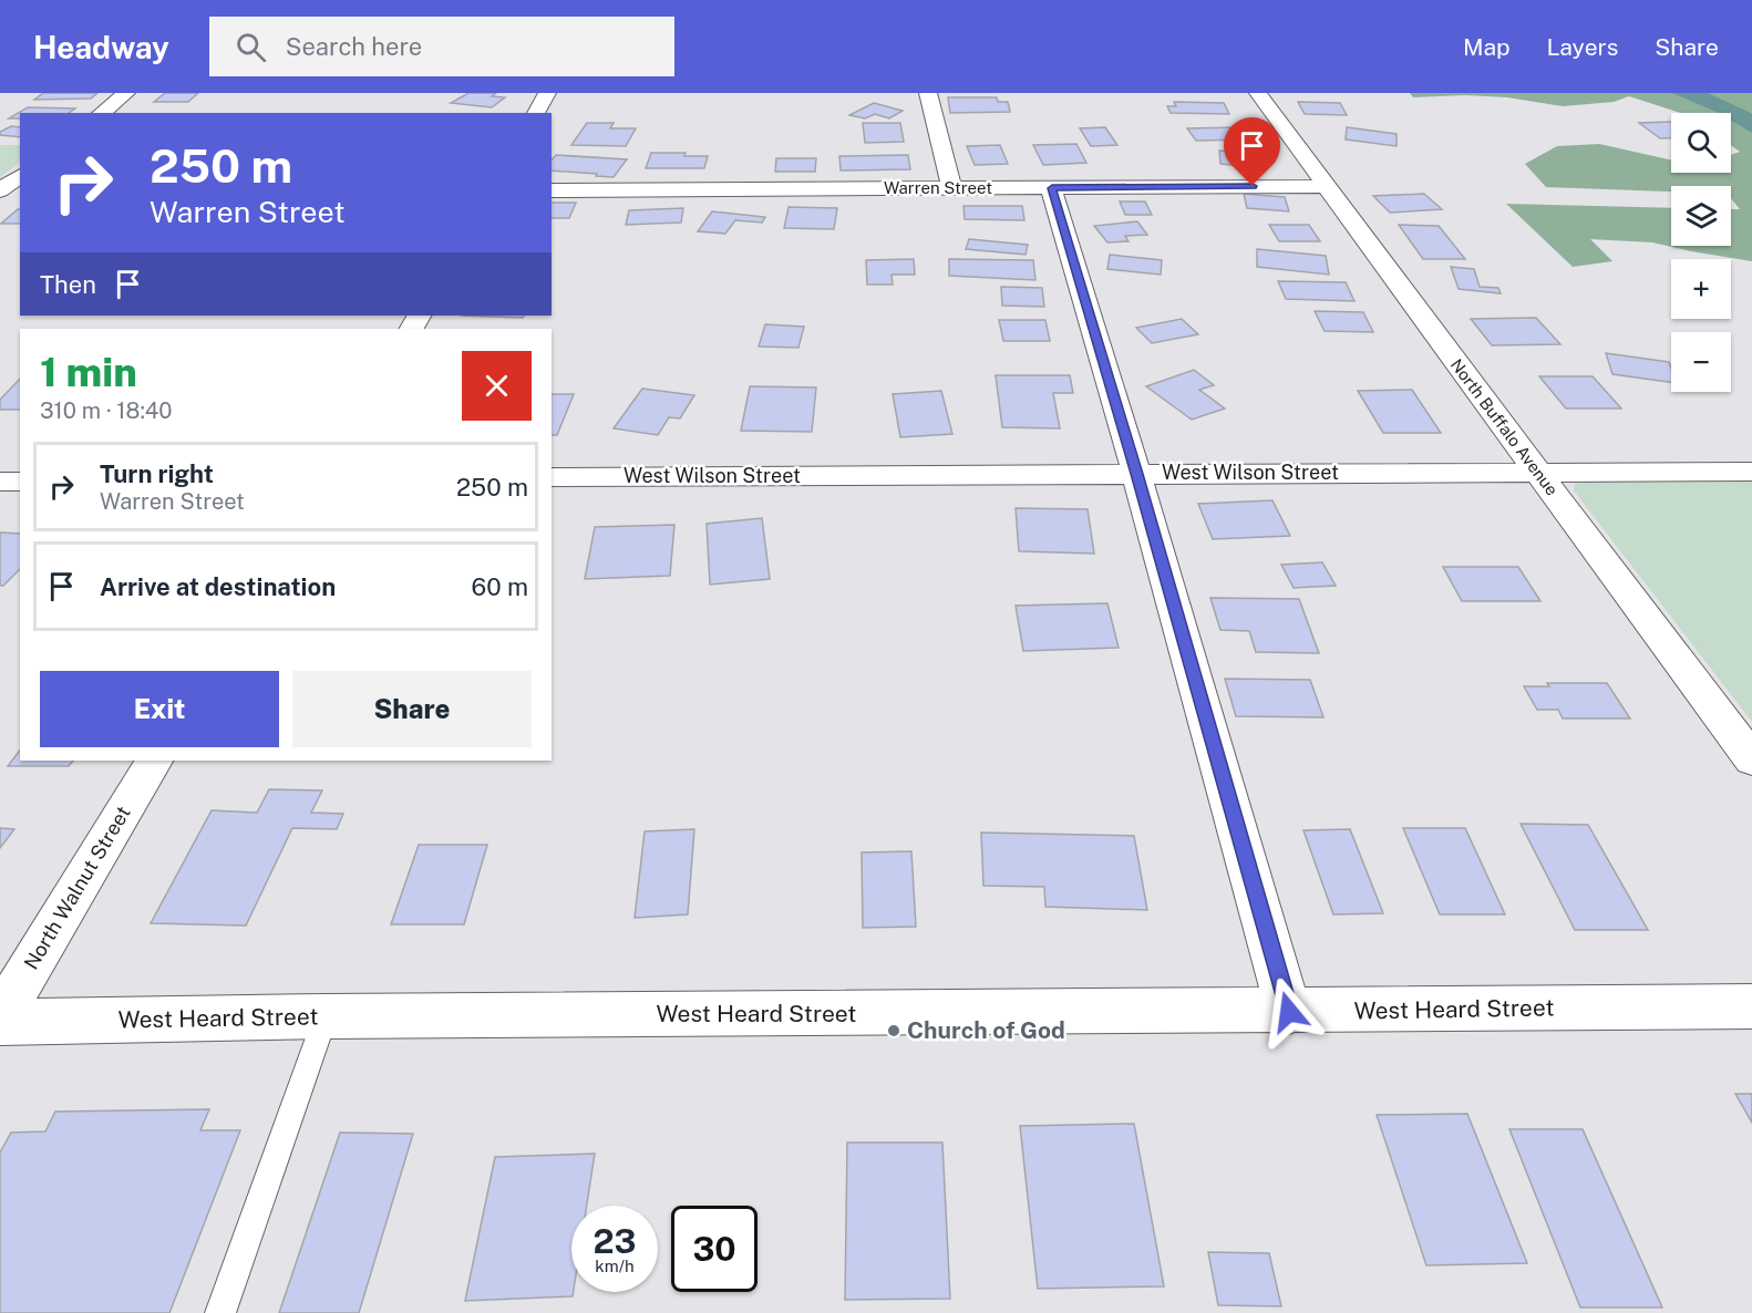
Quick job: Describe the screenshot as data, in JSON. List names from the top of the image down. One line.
{"streets":{"street":["Warren Street","North Buffalo Avenue","West Wilson Street","North Walnut Street","West Heard Street"]},"crossings":[["Warren Street","North Buffalo Avenue"],["North Buffalo Avenue","West Wilson Street"],["North Walnut Street","West Heard Street"]],"places":["Church of God"],"page":{"header":"Headway","search":"Search here","nav":["Map","Layers","Share"],"map_buttons":["+","−"],"turn":["250 m","Warren Street"],"then":"Then","heading":["1 min","310 m · 18:40"],"list":[{"name":"Turn right","note":"Warren Street","value":"250 m"},{"name":"Arrive at destination","value":"60 m"}],"buttons":["Exit","Share"],"speed":"23 km/h","limit":"30"}}
